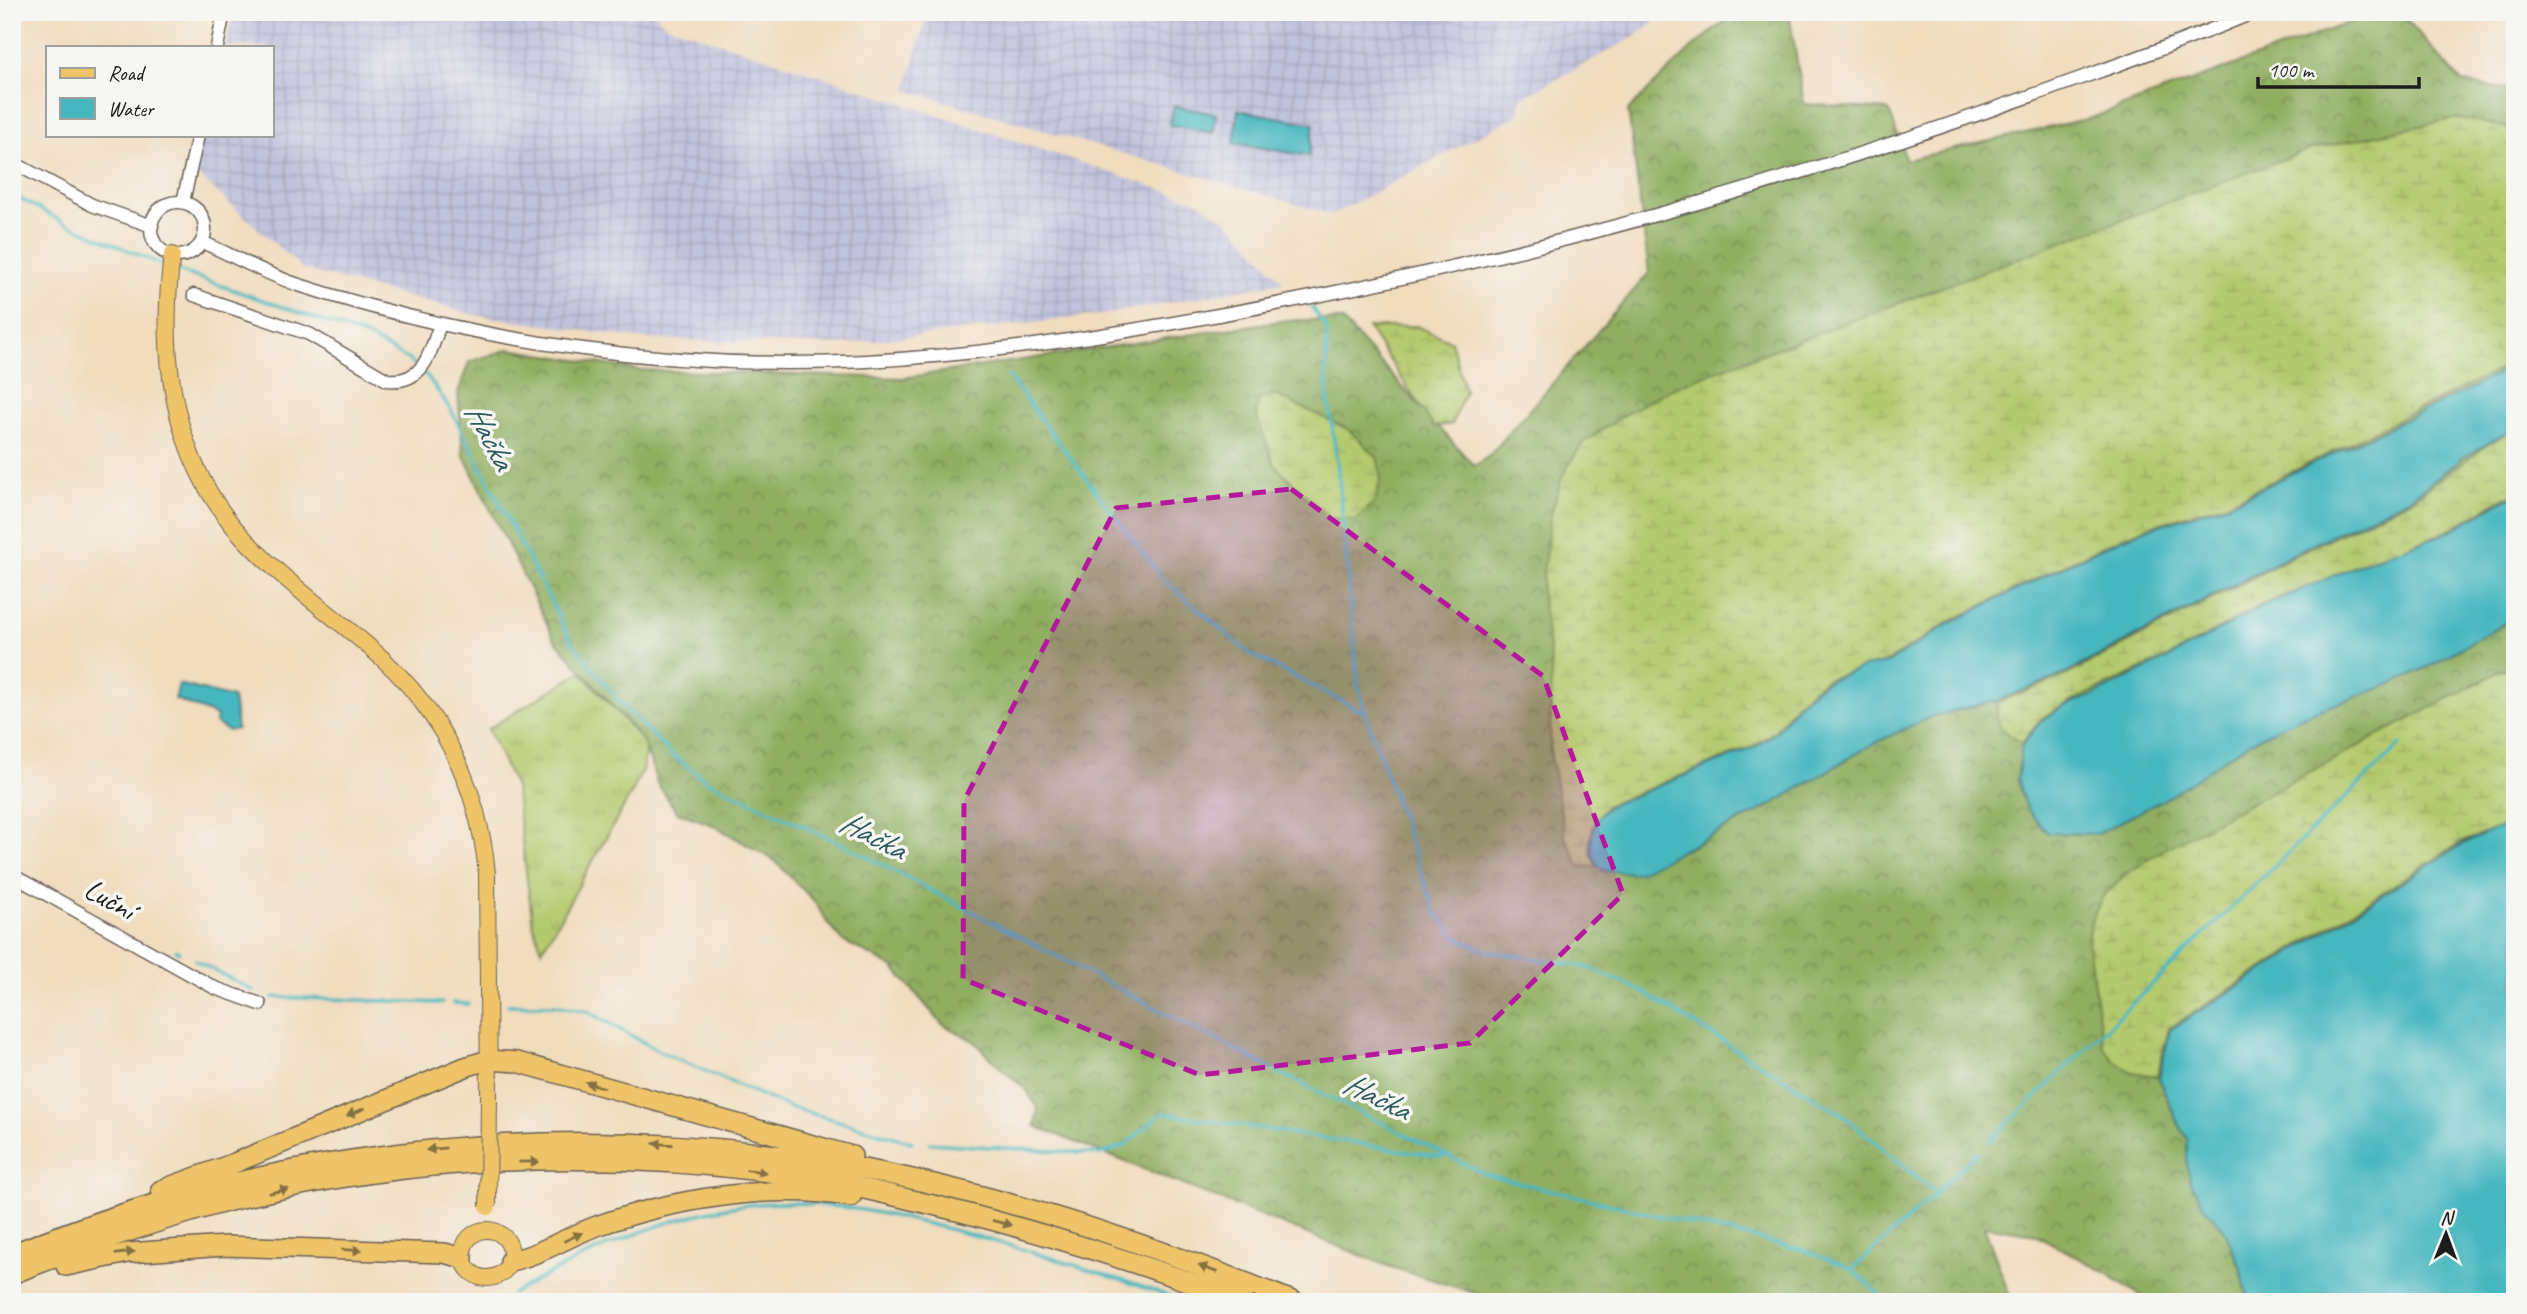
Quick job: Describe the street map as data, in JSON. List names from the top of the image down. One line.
{"streets":{"street":["Luční"]},"water":["Hačka"],"legend":["Road","Water"],"scale_bar":"100 m","north":"top"}
